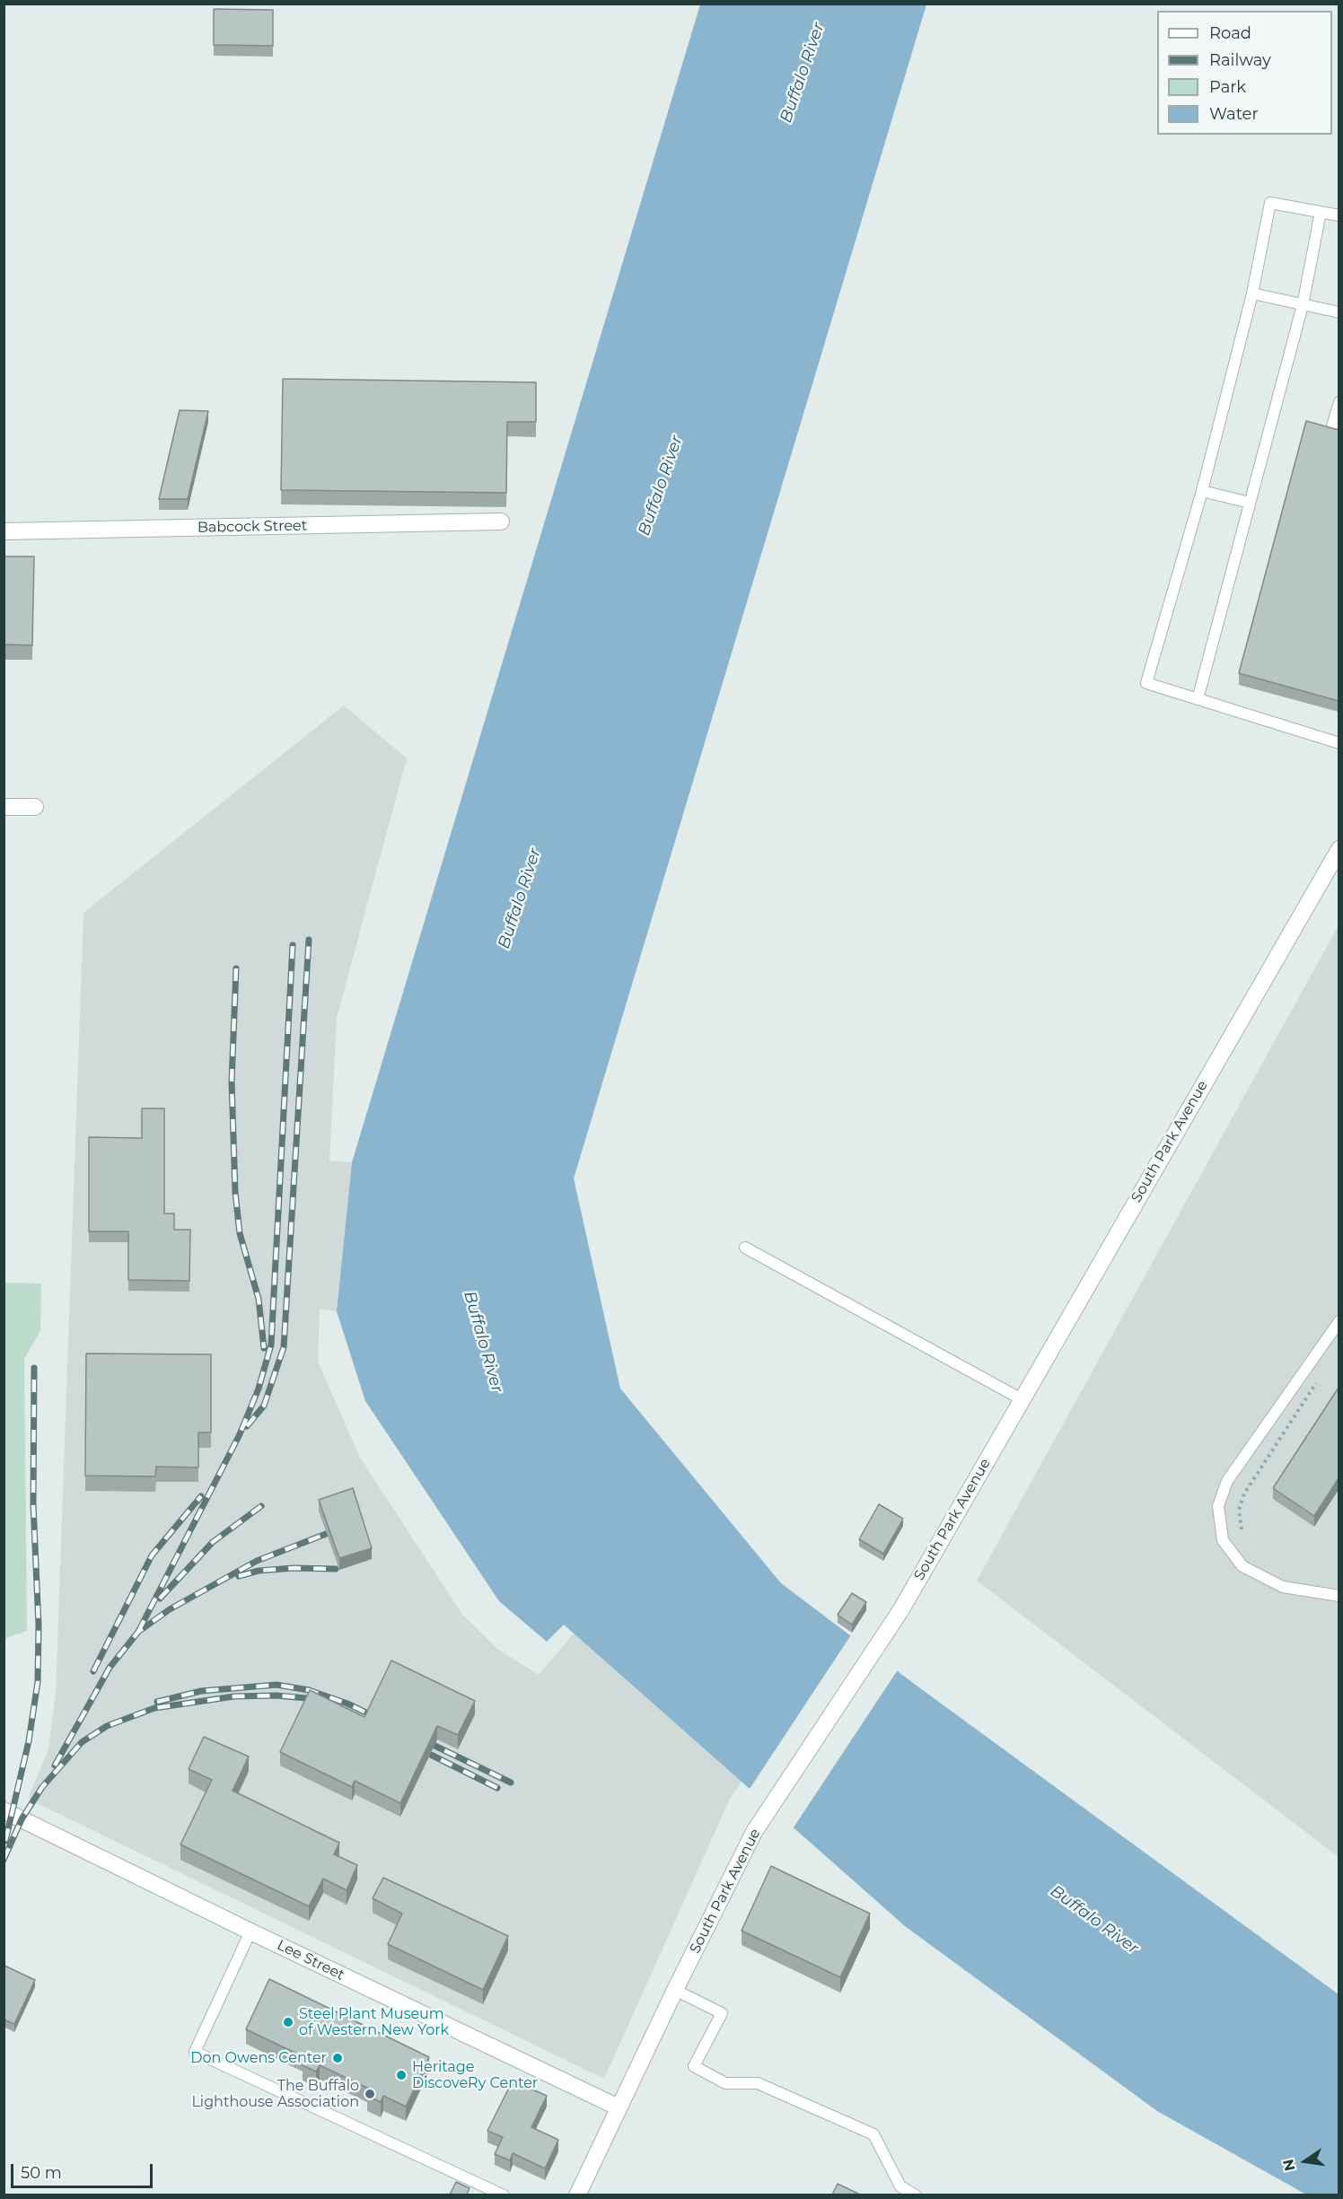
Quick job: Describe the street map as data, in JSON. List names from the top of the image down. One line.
{"streets":{"street":["Babcock Street","South Park Avenue","Lee Street"]},"crossings":[["South Park Avenue","Lee Street"]],"water":["Buffalo River"],"places":["Steel Plant Museum of Western New York","Don Owens Center","Heritage DiscoveRy Center","The Buffalo Lighthouse Association"],"legend":["Road","Railway","Park","Water"],"scale_bar":"50 m","north":"left"}
